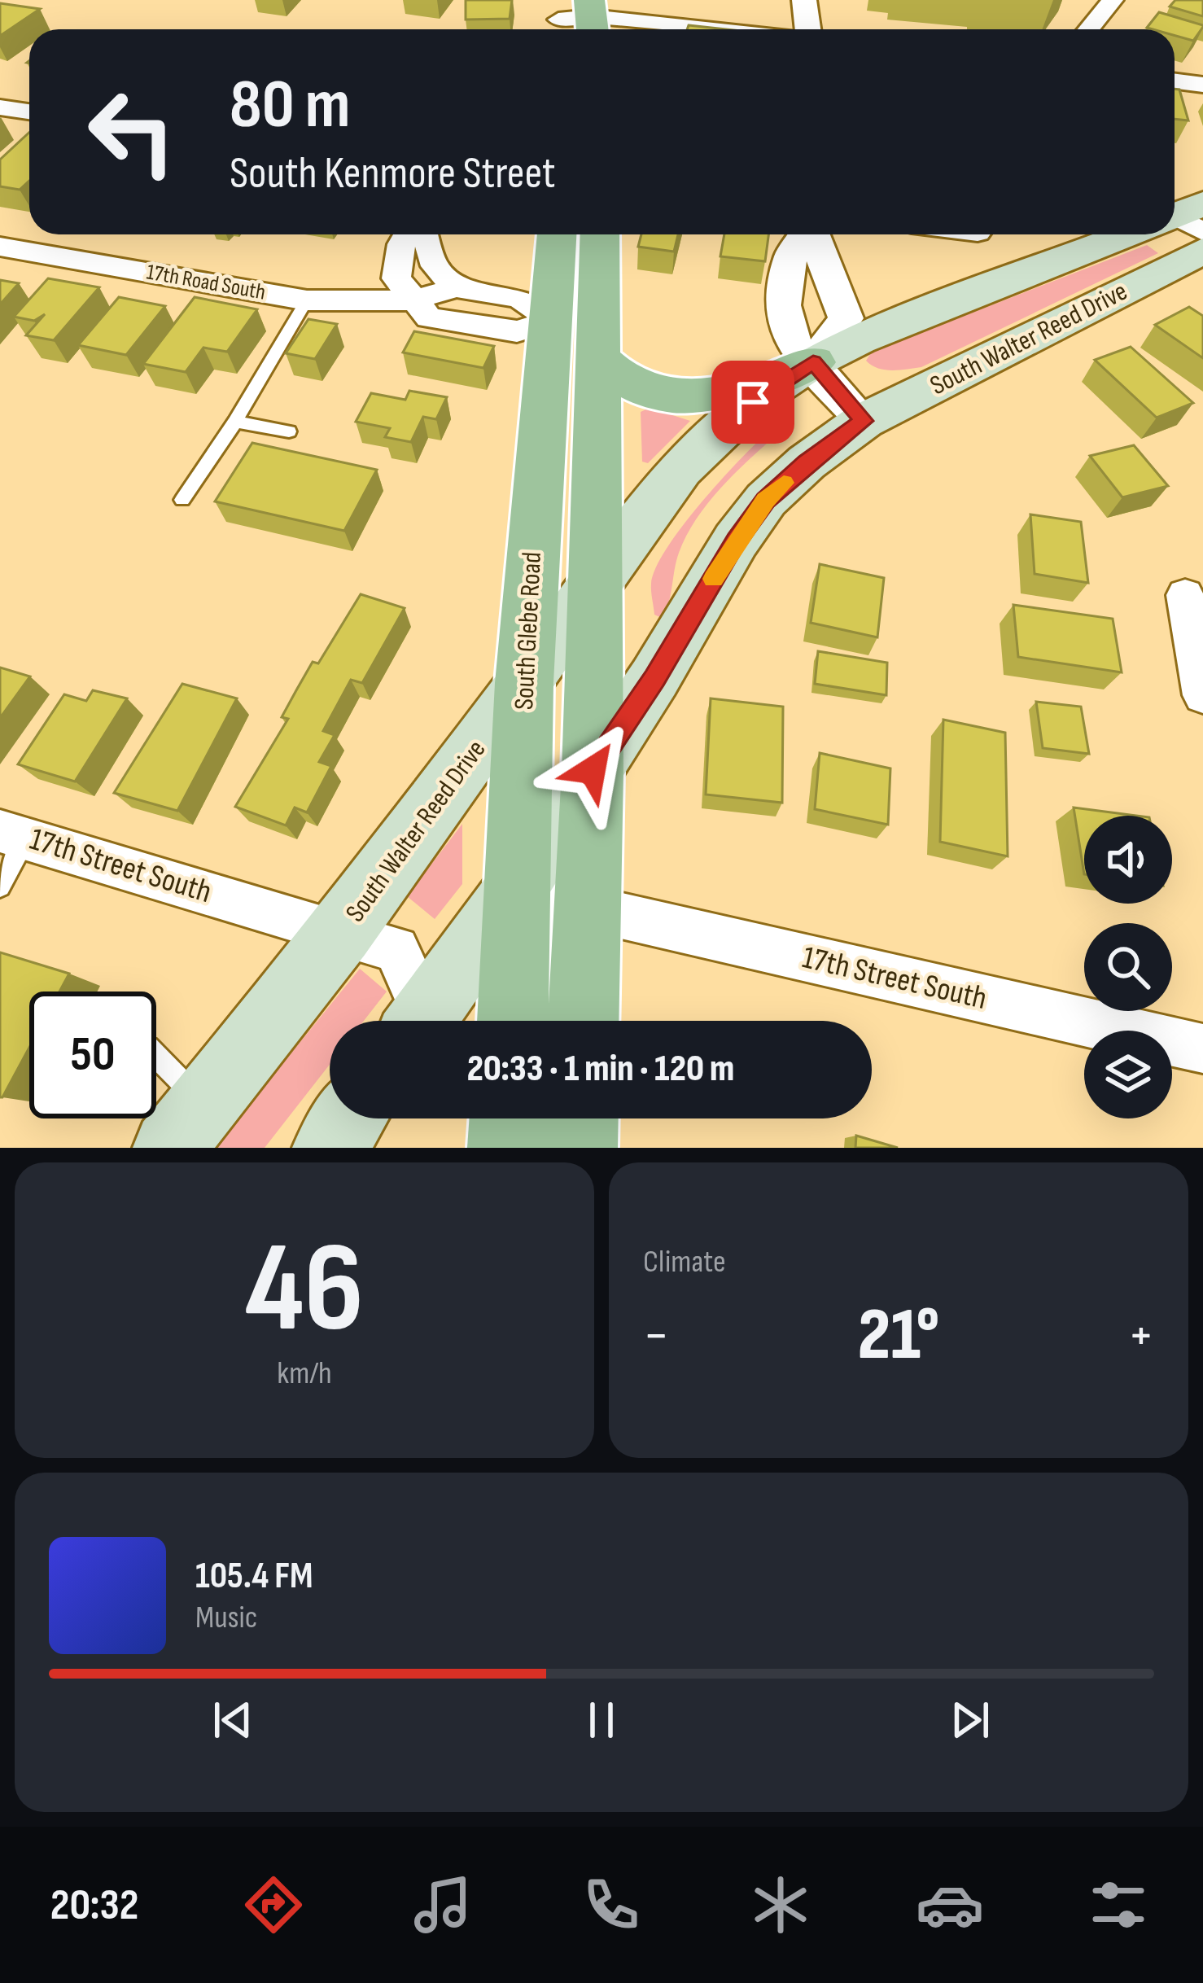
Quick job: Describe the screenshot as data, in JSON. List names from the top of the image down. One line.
{"streets":{"main road":["South Walter Reed Drive","South Glebe Road"],"street":["17th Road South","17th Street South"]},"crossings":[["17th Road South","South Glebe Road"],["South Walter Reed Drive","South Glebe Road"],["South Walter Reed Drive","17th Street South"],["South Glebe Road","17th Street South"]],"page":{"turn":["80 m","South Kenmore Street"],"limit":"50","trip":"20:33 · 1 min · 120 m","tile":[["46","km/h"],"Climate"],"heat":["−","21°","+"],"song":["105.4 FM","Music"],"tabs":"20:32"}}
